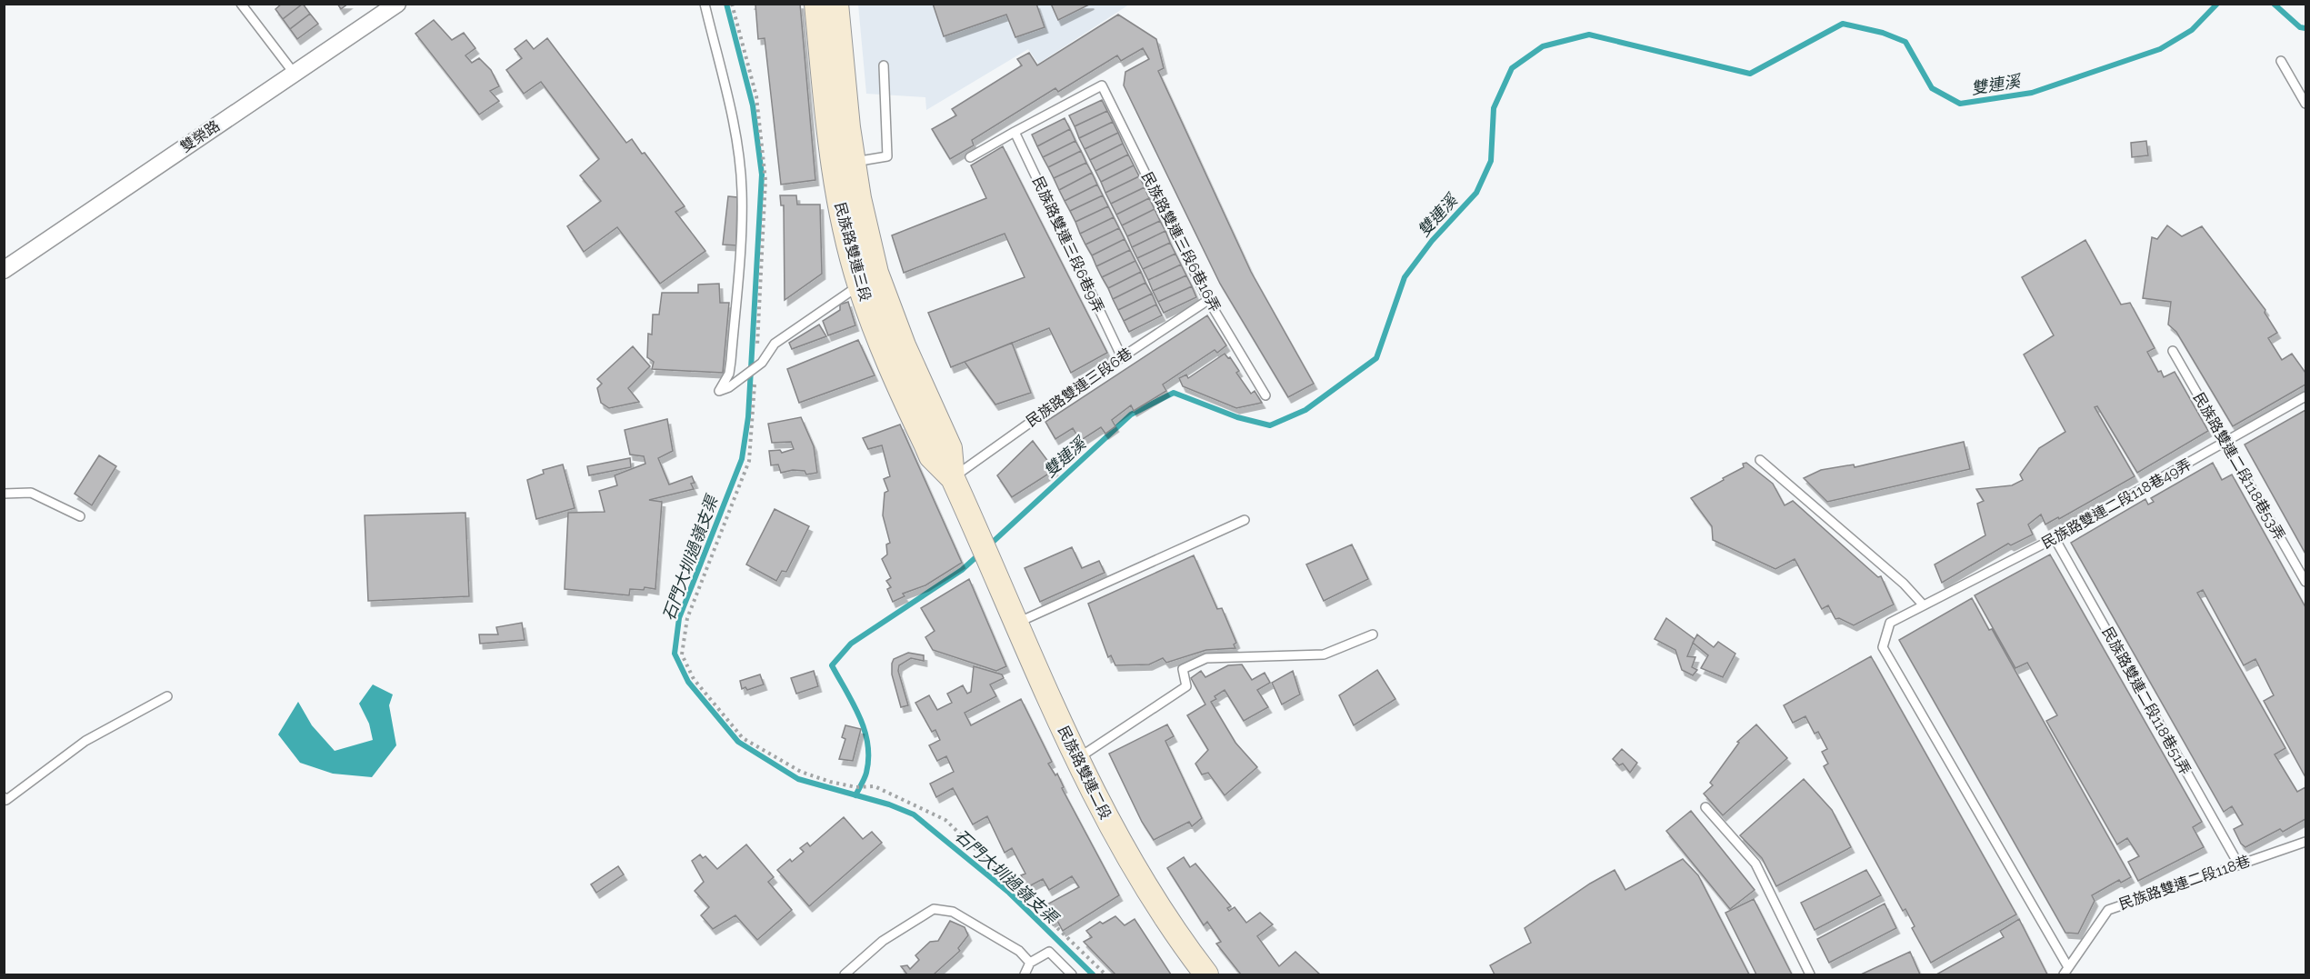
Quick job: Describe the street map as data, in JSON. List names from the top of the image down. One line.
{"streets":{"main road":["民族路雙連三段","民族路雙連二段"],"street":["雙榮路"],"lane":["民族路雙連三段6巷16弄","民族路雙連三段6巷9弄","民族路雙連三段6巷","民族路雙連二段118巷53弄","民族路雙連二段118巷49弄","民族路雙連二段118巷51弄","民族路雙連二段118巷"]},"crossings":[["民族路雙連三段6巷16弄","民族路雙連三段6巷9弄"],["民族路雙連三段6巷16弄","民族路雙連三段6巷"],["民族路雙連三段6巷9弄","民族路雙連三段6巷"],["民族路雙連三段","民族路雙連三段6巷"],["民族路雙連三段","民族路雙連二段"],["民族路雙連二段118巷53弄","民族路雙連二段118巷49弄"],["民族路雙連二段118巷49弄","民族路雙連二段118巷51弄"],["民族路雙連二段118巷49弄","民族路雙連二段118巷"],["民族路雙連二段118巷51弄","民族路雙連二段118巷"]],"water":["雙連溪","石門大圳過嶺支渠"]}
